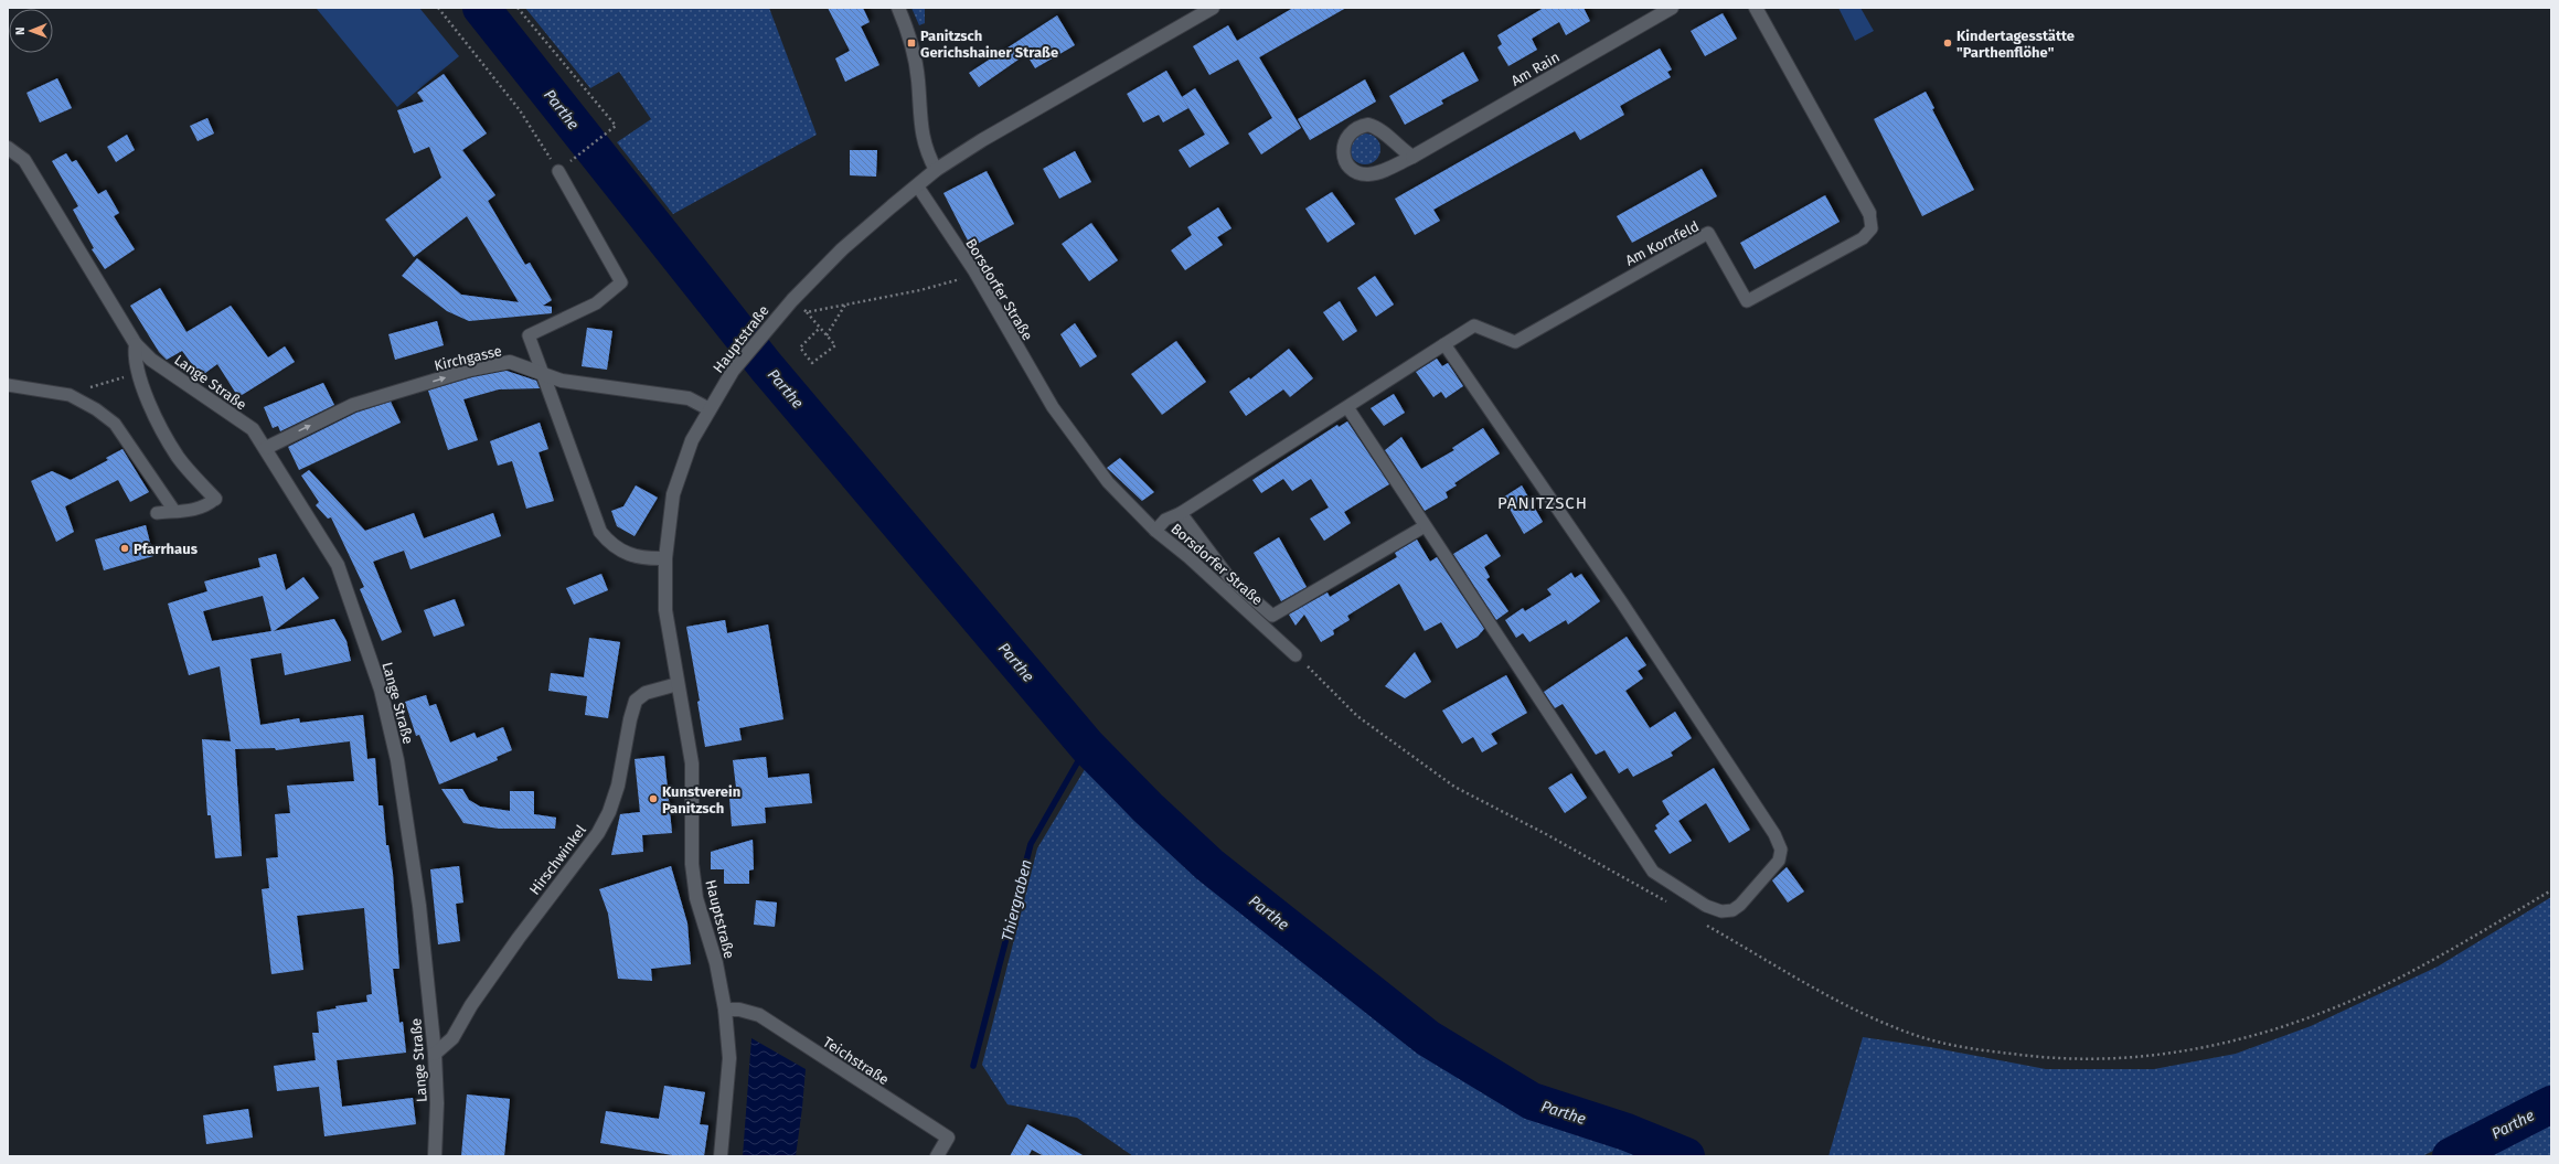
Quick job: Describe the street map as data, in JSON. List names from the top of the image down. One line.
{"streets":{"street":["Am Rain","Hauptstraße","Kirchgasse","Lange Straße","Hirschwinkel","Teichstraße"],"lane":["Am Kornfeld","Borsdorfer Straße"]},"crossings":[["Borsdorfer Straße","Hauptstraße"],["Hauptstraße","Kirchgasse"],["Hauptstraße","Hirschwinkel"],["Hauptstraße","Teichstraße"],["Kirchgasse","Lange Straße"],["Lange Straße","Hirschwinkel"]],"one_way":["Kirchgasse"],"districts":["PANITZSCH"],"water":["Parthe","Thiergraben"],"places":{"transit":["Panitzsch Gerichshainer Straße"],"other":["Kindertagesstätte \"Parthenflöhe\"","Pfarrhaus","Kunstverein Panitzsch"]},"north":"left"}
